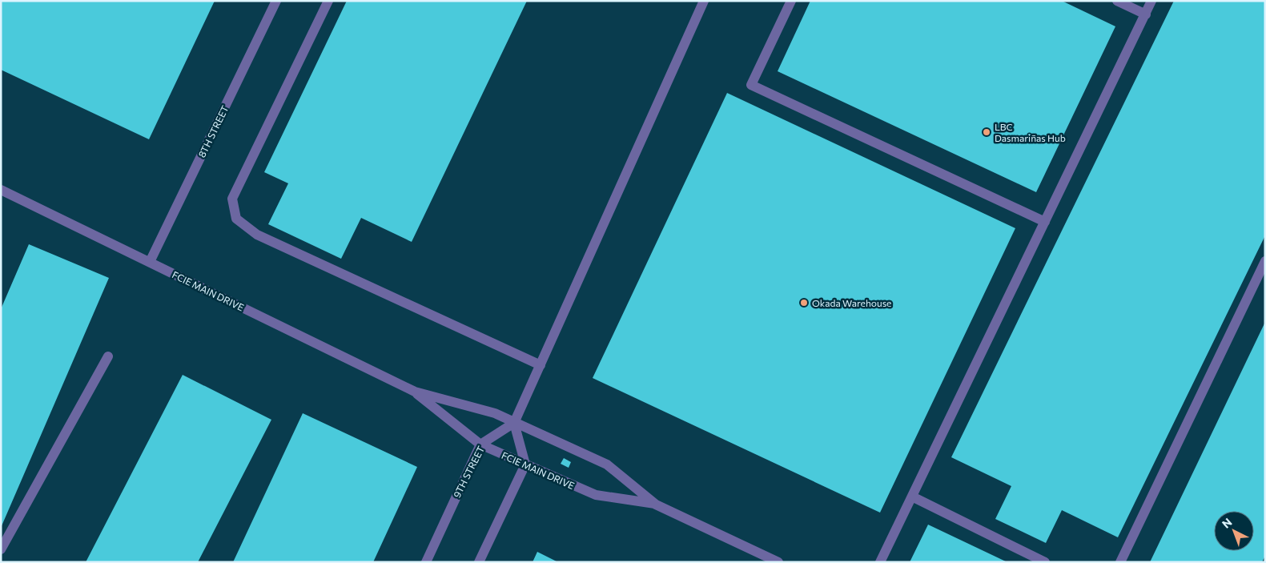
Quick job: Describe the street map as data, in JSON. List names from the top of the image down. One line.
{"streets":{"street":["8TH STREET","FCIE MAIN DRIVE","9TH STREET"]},"crossings":[["8TH STREET","FCIE MAIN DRIVE"],["FCIE MAIN DRIVE","9TH STREET"]],"places":["LBC Dasmariñas Hub","Okada Warehouse"],"north":"top left"}
